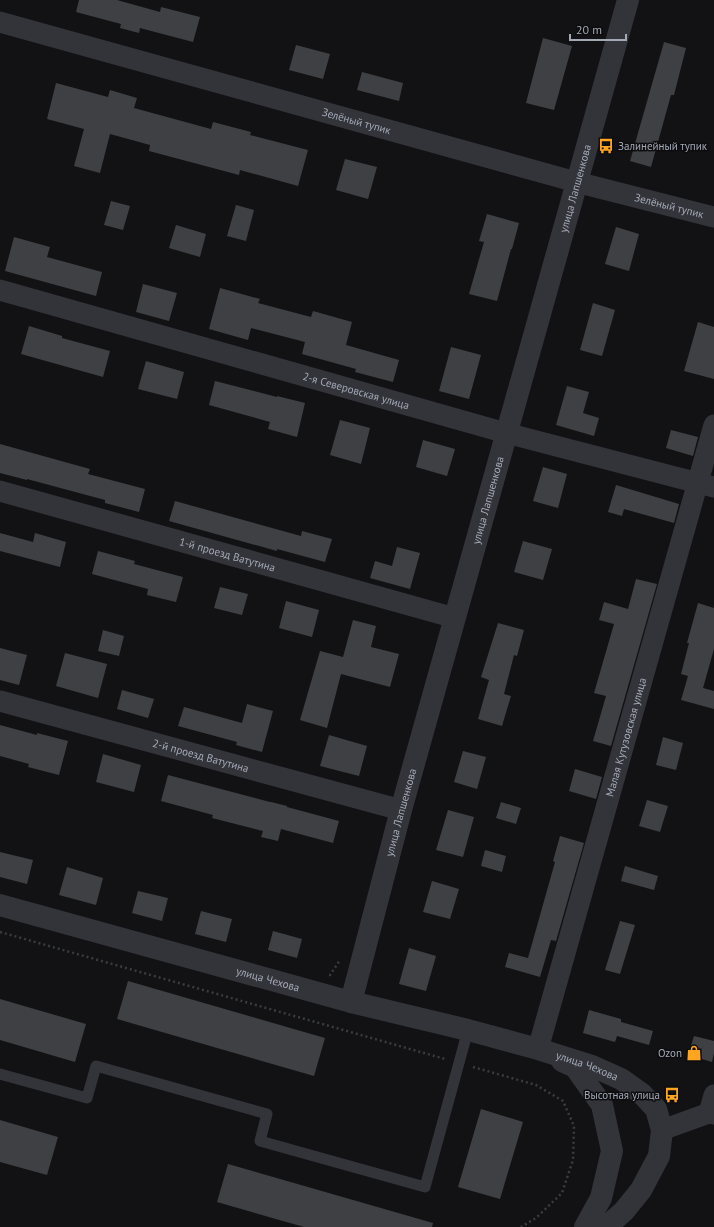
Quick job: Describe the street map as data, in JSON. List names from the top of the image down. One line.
{"streets":{"street":["Зелёный тупик","улица Лапшенкова","2-я Северовская улица","1-й проезд Ватутина","Малая Кутузовская улица","2-й проезд Ватутина","улица Чехова"]},"crossings":[["Зелёный тупик","улица Лапшенкова"],["улица Лапшенкова","2-я Северовская улица"],["улица Лапшенкова","1-й проезд Ватутина"],["улица Лапшенкова","2-й проезд Ватутина"],["улица Лапшенкова","улица Чехова"],["2-я Северовская улица","Малая Кутузовская улица"],["Малая Кутузовская улица","улица Чехова"]],"places":{"bus stop":["Залинейный тупик","Высотная улица"],"shop":["Ozon"]},"scale_bar":"20 m"}
